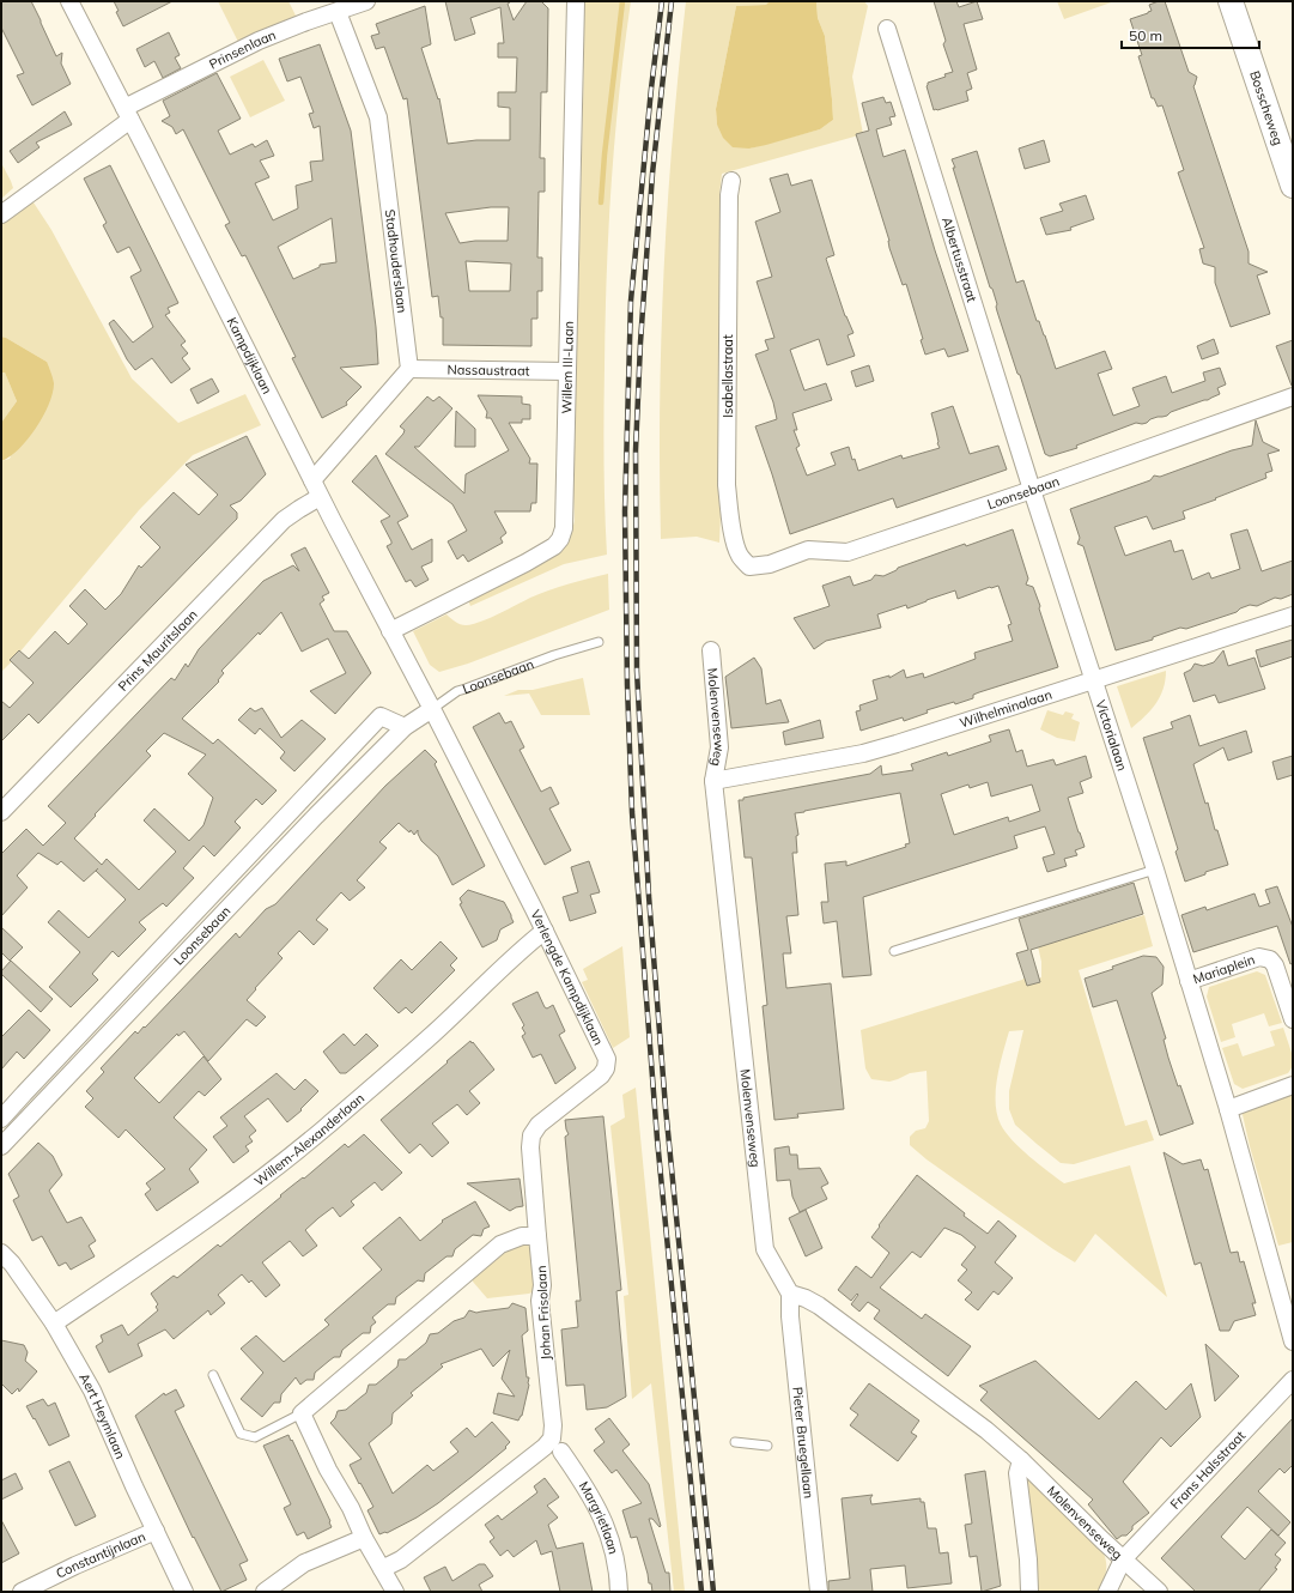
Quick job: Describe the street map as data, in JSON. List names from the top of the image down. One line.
{"streets":{"main road":["Bosscheweg"],"street":["Prinsenlaan","Albertusstraat","Stadhouderslaan","Kampdijklaan","Willem III-Laan","Nassaustraat","Isabellastraat","Loonsebaan","Prins Mauritslaan","Wilhelminalaan","Molenvenseweg","Victorialaan","Mariaplein","Verlengde Kampdijklaan","Willem-Alexanderlaan","Johan Frisolaan","Aert Heymlaan","Pieter Bruegellaan","Frans Halsstraat","Margrietlaan","Constantijnlaan"]},"crossings":[["Prinsenlaan","Stadhouderslaan"],["Prinsenlaan","Kampdijklaan"],["Albertusstraat","Loonsebaan"],["Albertusstraat","Victorialaan"],["Stadhouderslaan","Nassaustraat"],["Kampdijklaan","Willem III-Laan"],["Kampdijklaan","Loonsebaan"],["Kampdijklaan","Prins Mauritslaan"],["Kampdijklaan","Verlengde Kampdijklaan"],["Willem III-Laan","Nassaustraat"],["Isabellastraat","Loonsebaan"],["Loonsebaan","Victorialaan"],["Loonsebaan","Verlengde Kampdijklaan"],["Wilhelminalaan","Molenvenseweg"],["Wilhelminalaan","Victorialaan"],["Molenvenseweg","Pieter Bruegellaan"],["Molenvenseweg","Frans Halsstraat"],["Victorialaan","Mariaplein"],["Verlengde Kampdijklaan","Willem-Alexanderlaan"],["Verlengde Kampdijklaan","Johan Frisolaan"],["Willem-Alexanderlaan","Aert Heymlaan"],["Aert Heymlaan","Constantijnlaan"]],"scale_bar":"50 m"}
